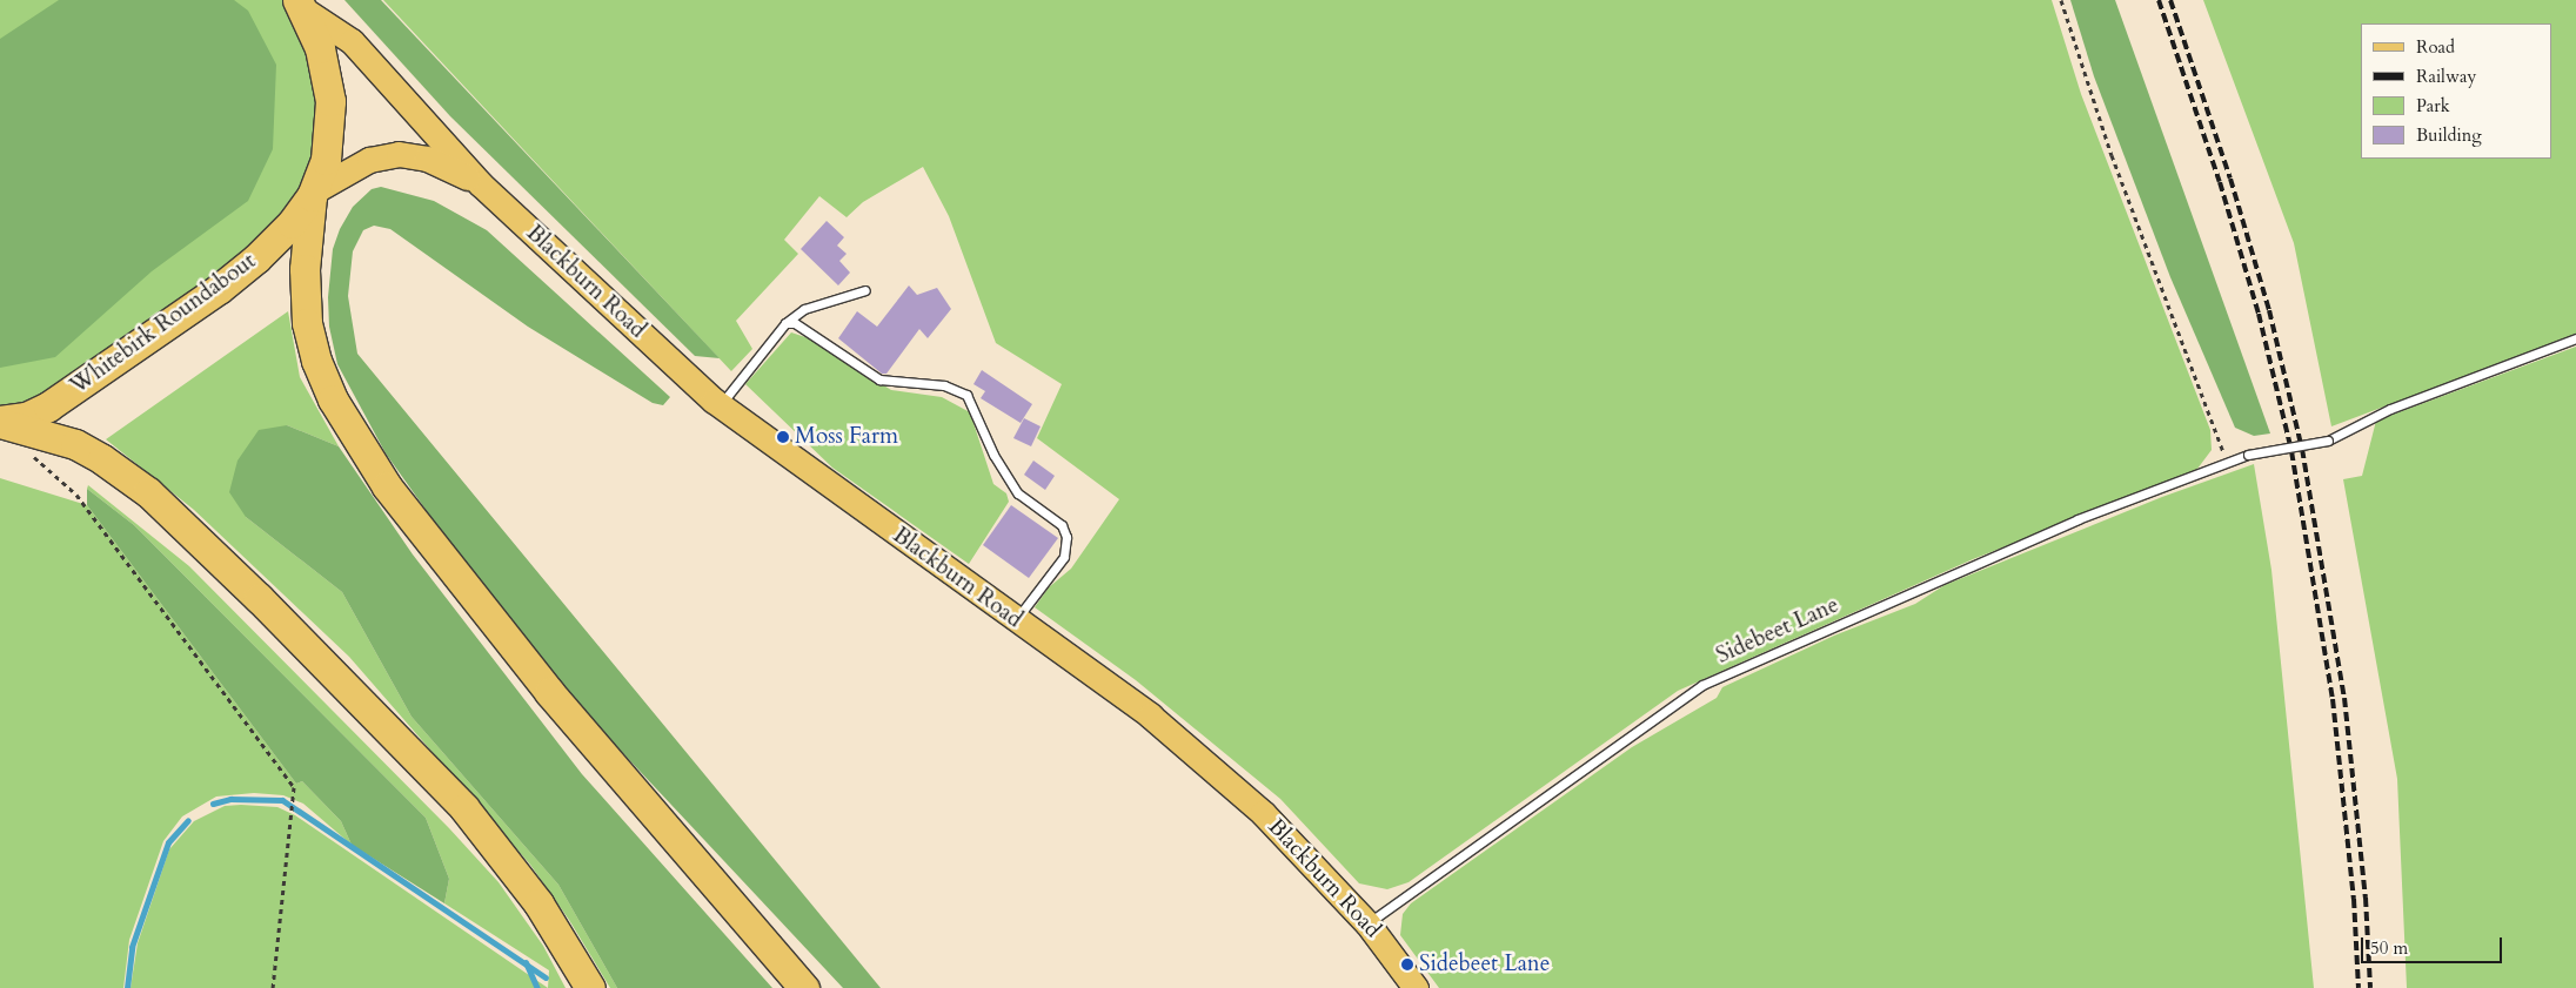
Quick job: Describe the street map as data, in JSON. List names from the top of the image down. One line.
{"streets":{"highway":["Whitebirk Roundabout"],"main road":["Blackburn Road"],"lane":["Sidebeet Lane"]},"crossings":[["Blackburn Road","Whitebirk Roundabout"],["Blackburn Road","Sidebeet Lane"]],"places":["Moss Farm","Sidebeet Lane"],"legend":["Road","Railway","Park","Building"],"scale_bar":"50 m"}
